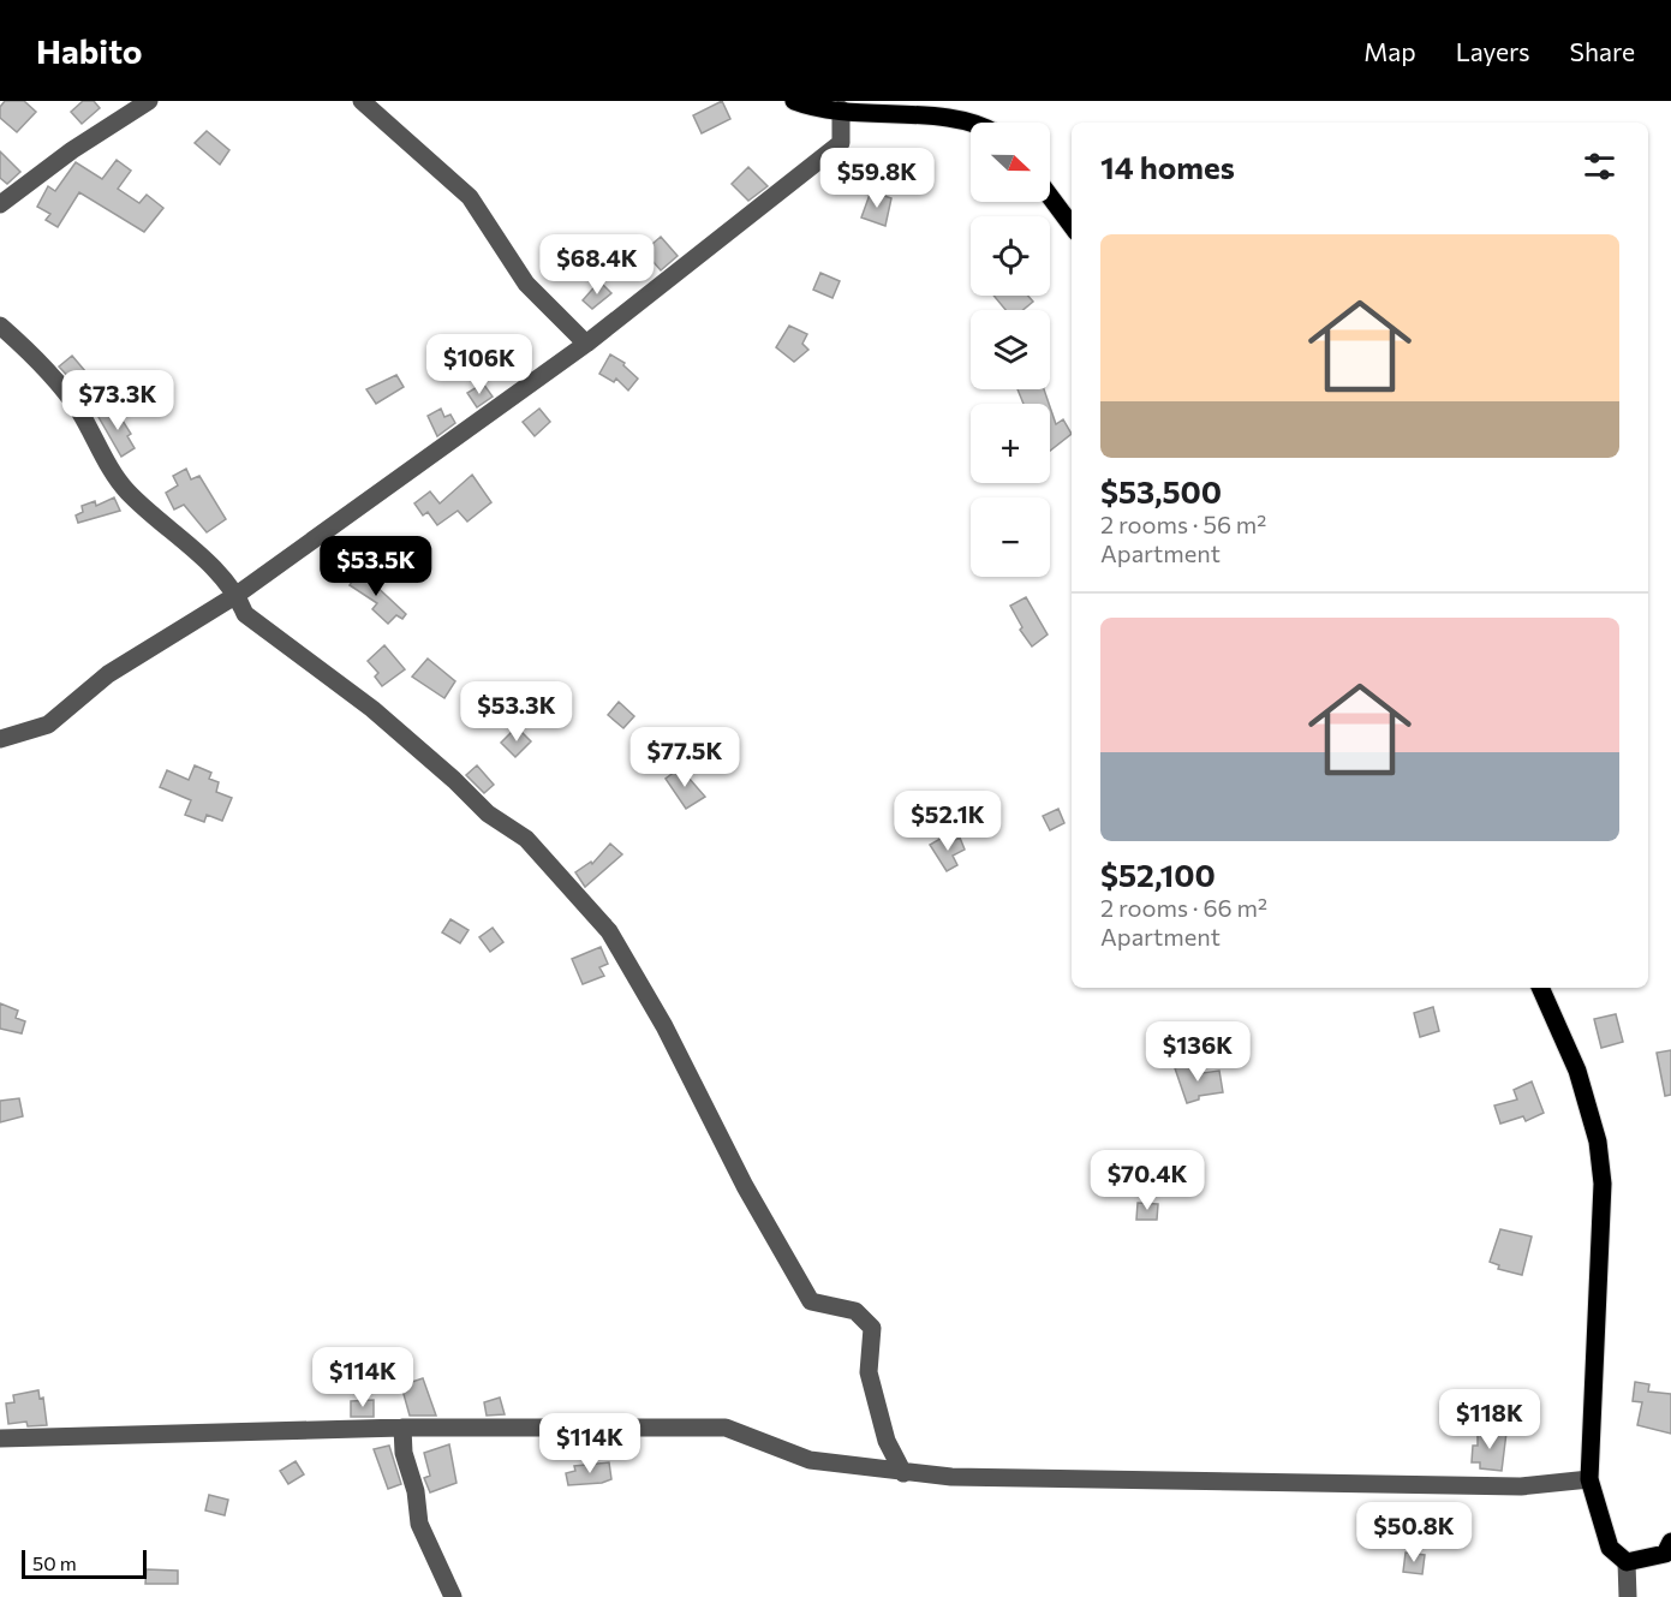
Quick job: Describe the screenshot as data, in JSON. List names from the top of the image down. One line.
{"scale_bar":"50 m","north":"right","page":{"header":"Habito","nav":["Map","Layers","Share"],"map_buttons":["+","−"],"heading":"14 homes","price":["$59.8K","$68.4K","$106K","$73.3K","$53.5K","$53.3K","$77.5K","$52.1K","$136K","$70.4K","$114K","$118K","$114K","$50.8K"],"list":[{"name":"$53,500","note":"2 rooms · 56 m² · Apartment"},{"name":"$52,100","note":"2 rooms · 66 m² · Apartment"}],"scale":"50 m"}}
